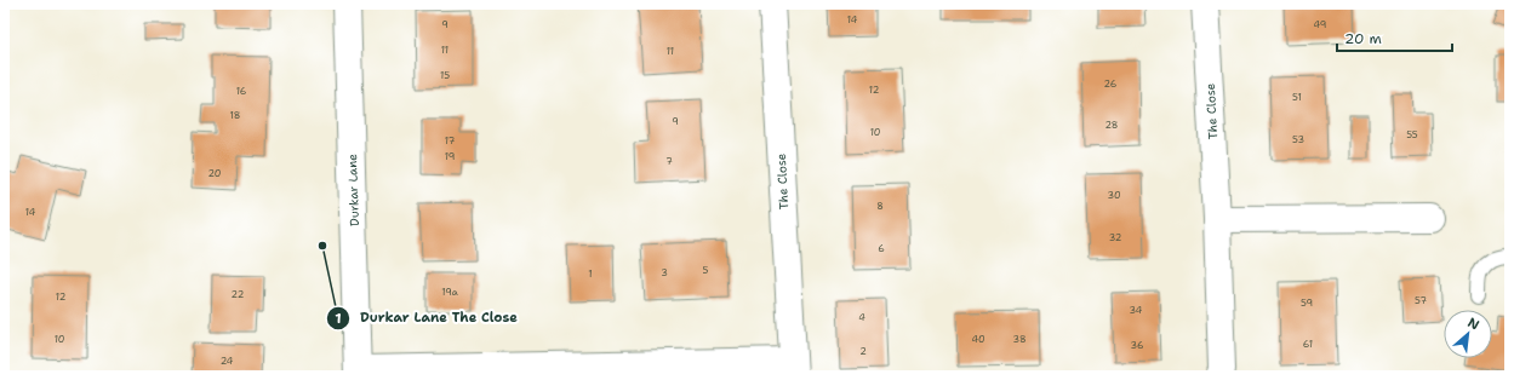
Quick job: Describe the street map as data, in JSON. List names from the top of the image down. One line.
{"streets":{"street":["The Close","Durkar Lane"]},"crossings":[["The Close","Durkar Lane"]],"places":["Durkar Lane The Close"],"house_numbers":["14","9","49","11","11","15","26","12","16","51","18","9","28","10","55","53","17","19","7","20","30","8","14","32","6","5","3","1","19a","22","12","57","59","34","4","10","40","38","61","36","2","24"],"scale_bar":"20 m","north":"top right"}
